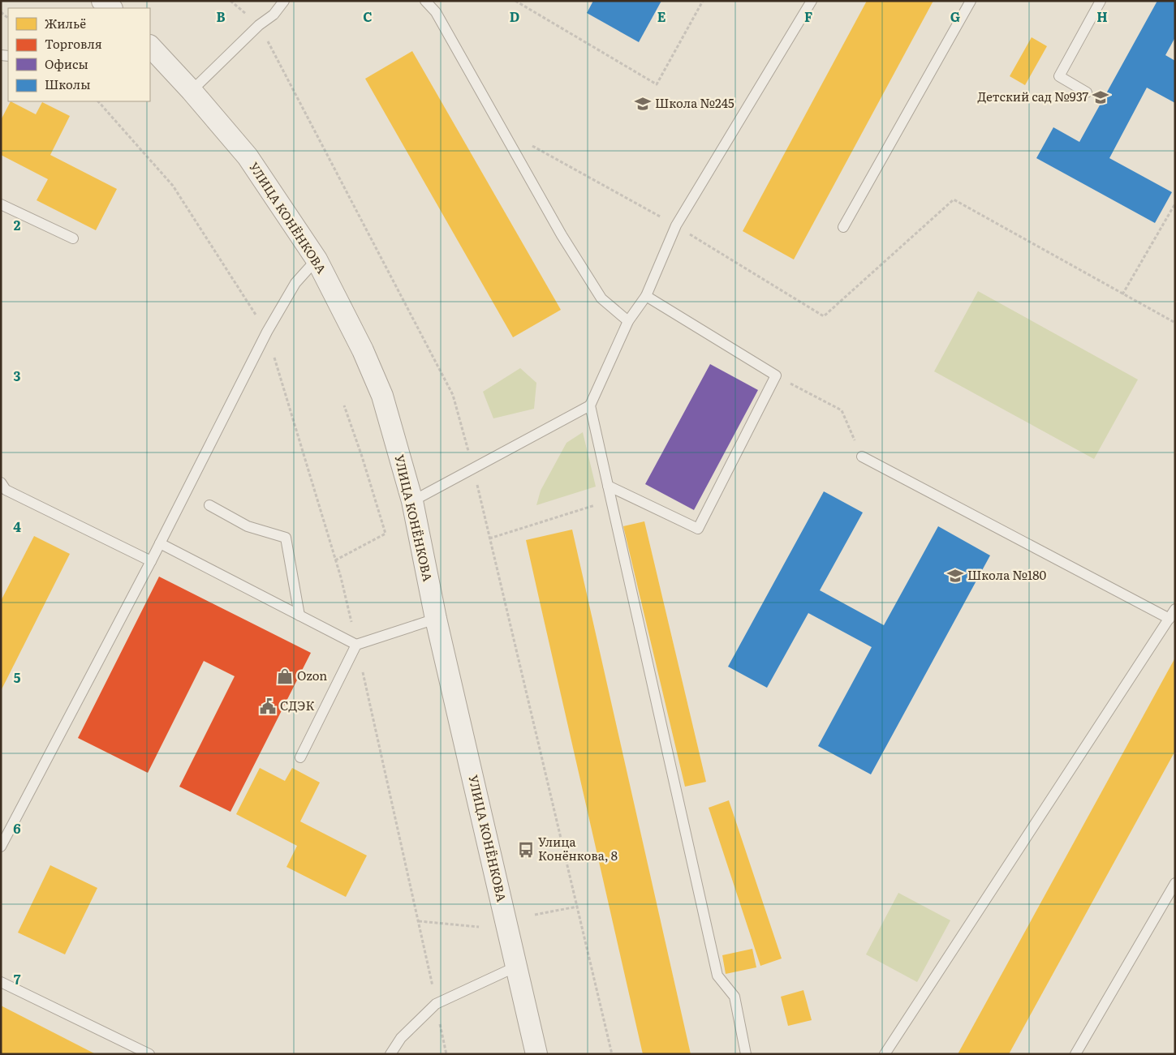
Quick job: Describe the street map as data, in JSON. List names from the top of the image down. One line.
{"streets":{"street":["УЛИЦА КОНЁНКОВА"]},"places":{"school or university":["Детский сад №937","Школа №245","Школа №180"],"shop":["Ozon"],"public building":["СДЭК"],"bus stop":["Улица Конёнкова, 8"]},"legend":["Жильё","Торговля","Офисы","Школы"],"grid":{"columns":["B","C","D","E","F","G","H"],"rows":["2","3","4","5","6","7"]}}
